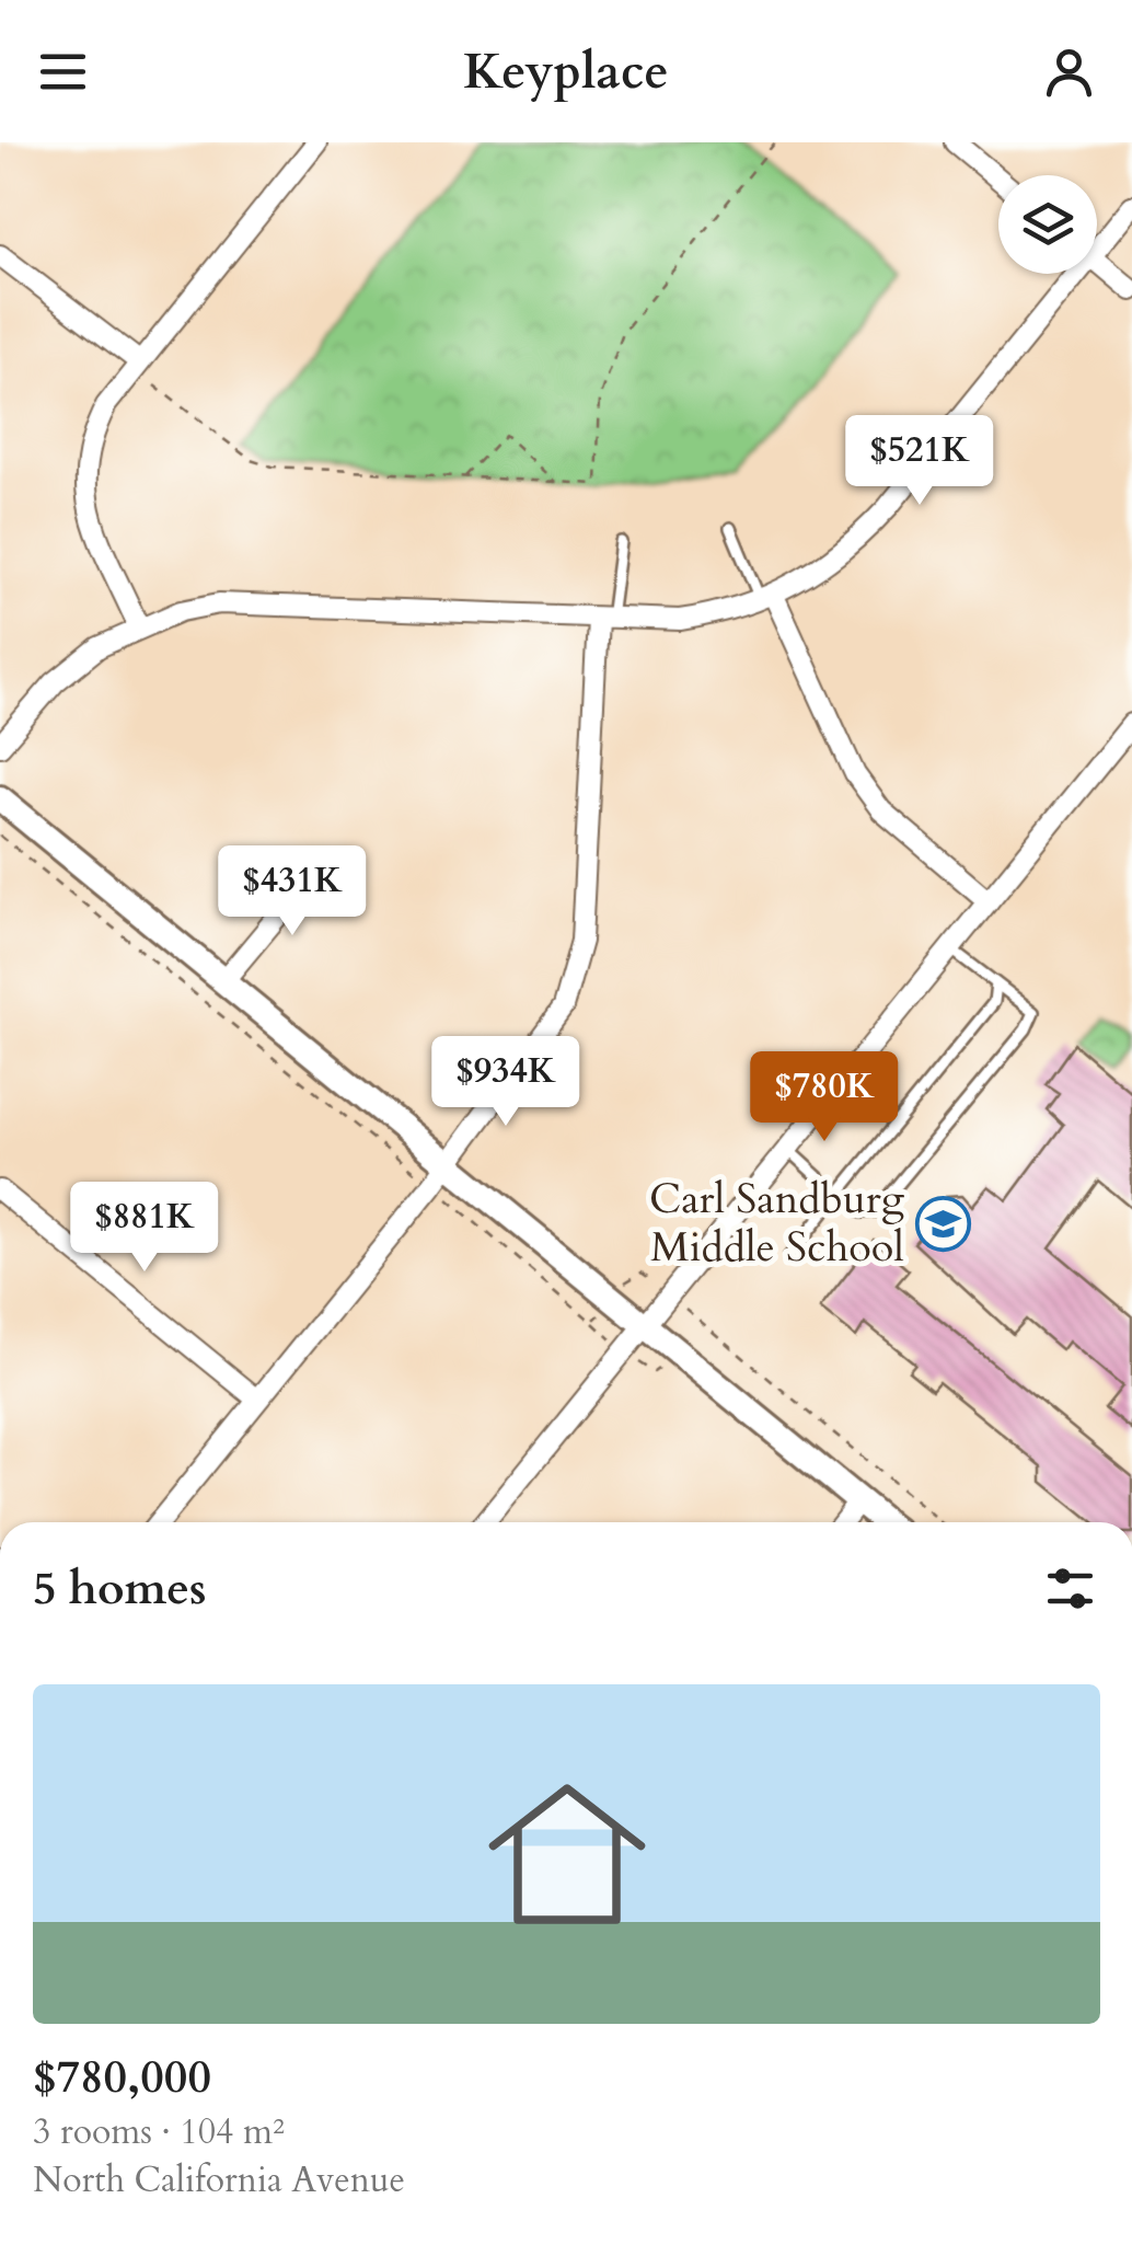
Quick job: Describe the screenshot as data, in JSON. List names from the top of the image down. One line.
{"places":{"school or university":["Carl Sandburg Middle School"]},"page":{"header":"Keyplace","price":["$521K","$431K","$934K","$780K","$881K"],"heading":"5 homes","list":[{"name":"$780,000","note":"3 rooms · 104 m² · North California Avenue"}]}}
